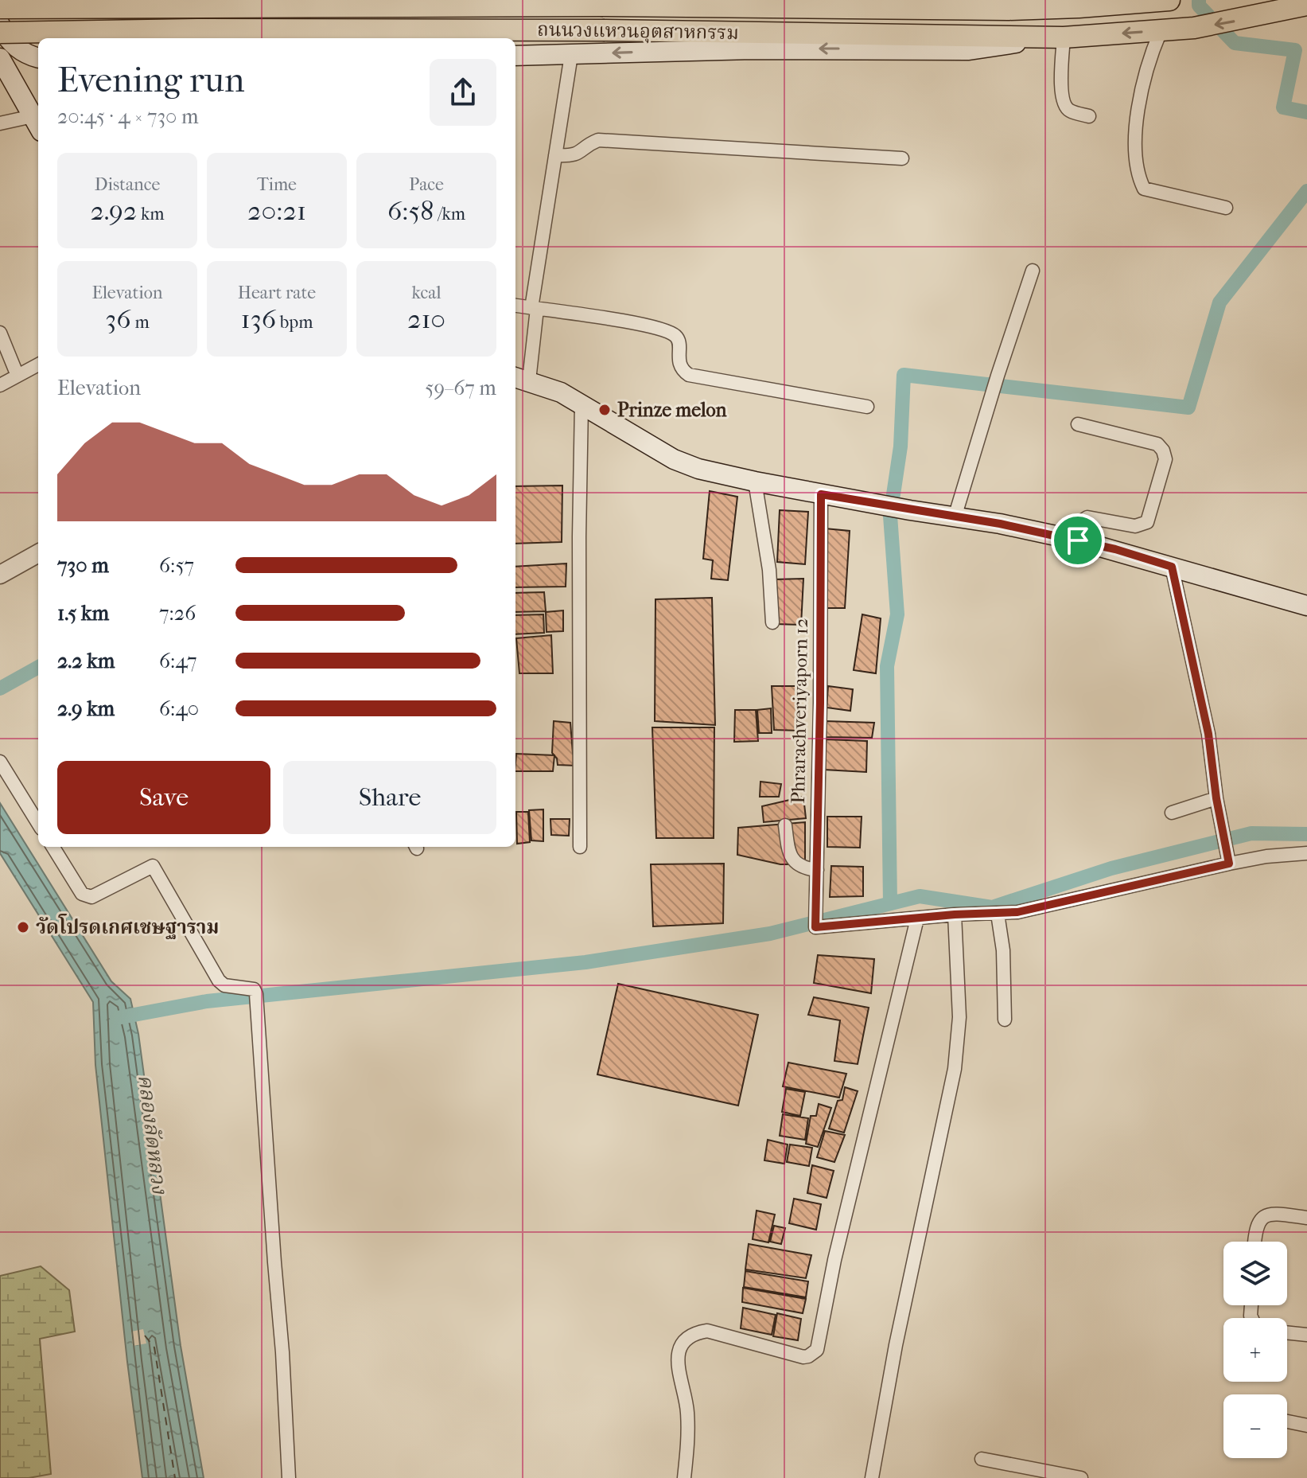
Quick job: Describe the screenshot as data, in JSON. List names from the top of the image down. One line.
{"streets":{"main road":["ถนนวงแหวนอุตสาหกรรม"],"street":["Phrarachveriyaporn 12"]},"water":["คลองลัดหลวง"],"places":["Prinze melon","วัดโปรดเกศเชษฐาราม"],"page":{"heading":["Evening run","20:45 · 4 × 730 m"],"stats":[["Distance","2.92 km"],["Time","20:21"],["Pace","6:58 /km"],["Elevation","36 m"],["Heart rate","136 bpm"],["kcal","210"]],"chart":["Elevation","59–67 m"],"list":[{"name":"730 m","note":"6:57"},{"name":"1.5 km","note":"7:26"},{"name":"2.2 km","note":"6:47"},{"name":"2.9 km","note":"6:40"}],"buttons":["Save","Share"],"map_buttons":["+","−"]}}
